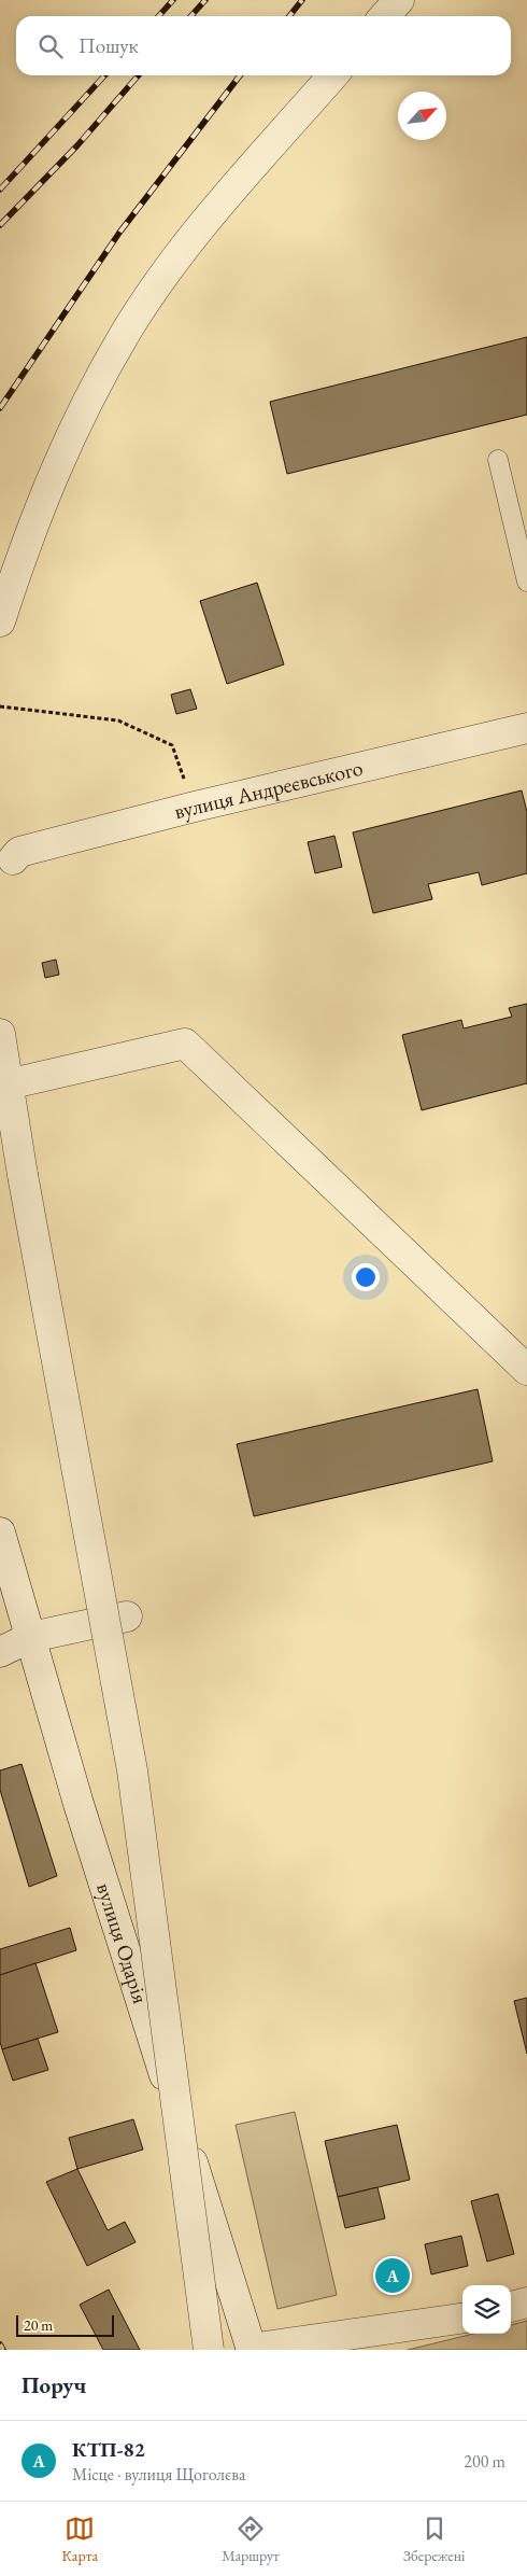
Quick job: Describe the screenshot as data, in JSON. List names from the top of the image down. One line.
{"streets":{"street":["вулиця Андреєвського","вулиця Одарія"]},"scale_bar":"20 m","north":"top right","page":{"search":"Пошук","pins":"A","scale":"20 m","heading":"Поруч","list":[{"mark":"A","name":"КТП-82","note":"Місце · вулиця Щоголєва","value":"200 m"}],"nav":["Карта","Маршрут","Збережені"]}}
